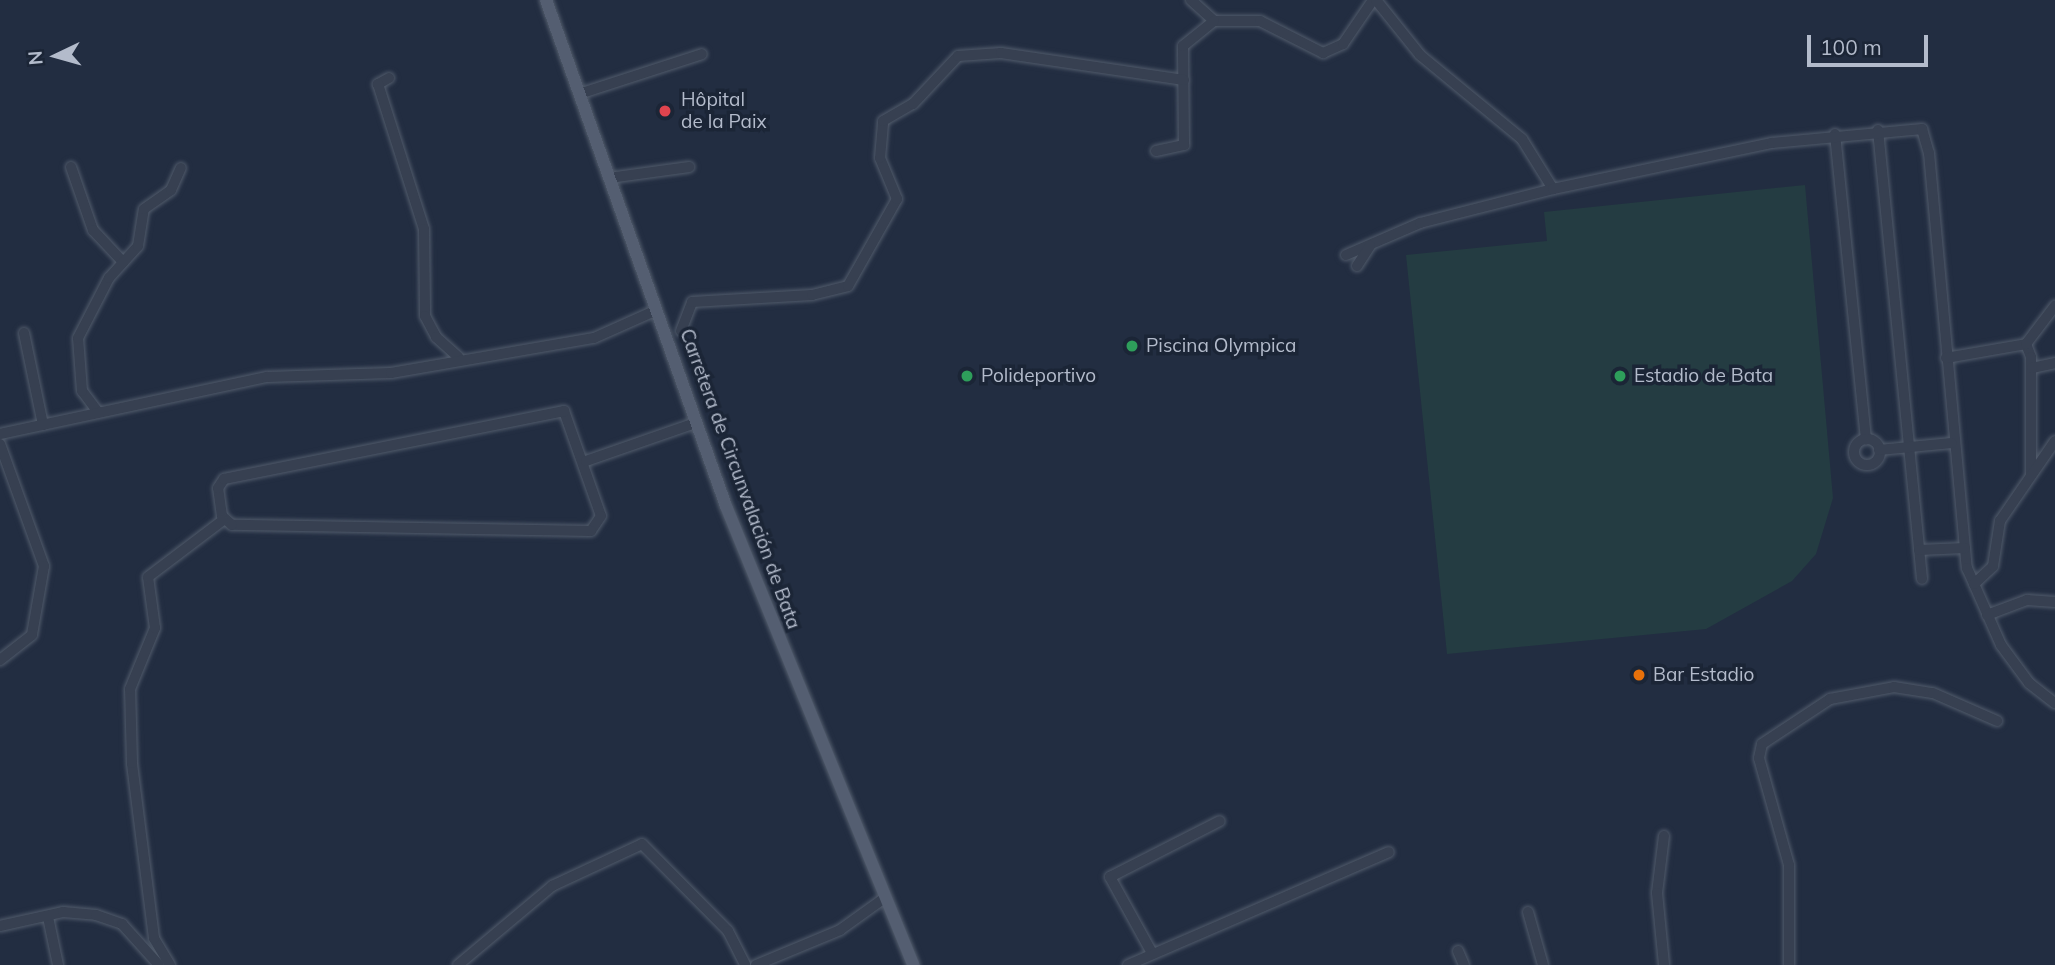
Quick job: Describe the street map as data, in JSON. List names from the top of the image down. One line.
{"streets":{"main road":["Carretera de Circunvalación de Bata"]},"places":["Hôpital de la Paix","Piscina Olympica","Polideportivo","Estadio de Bata","Bar Estadio"],"scale_bar":"100 m","north":"left"}
